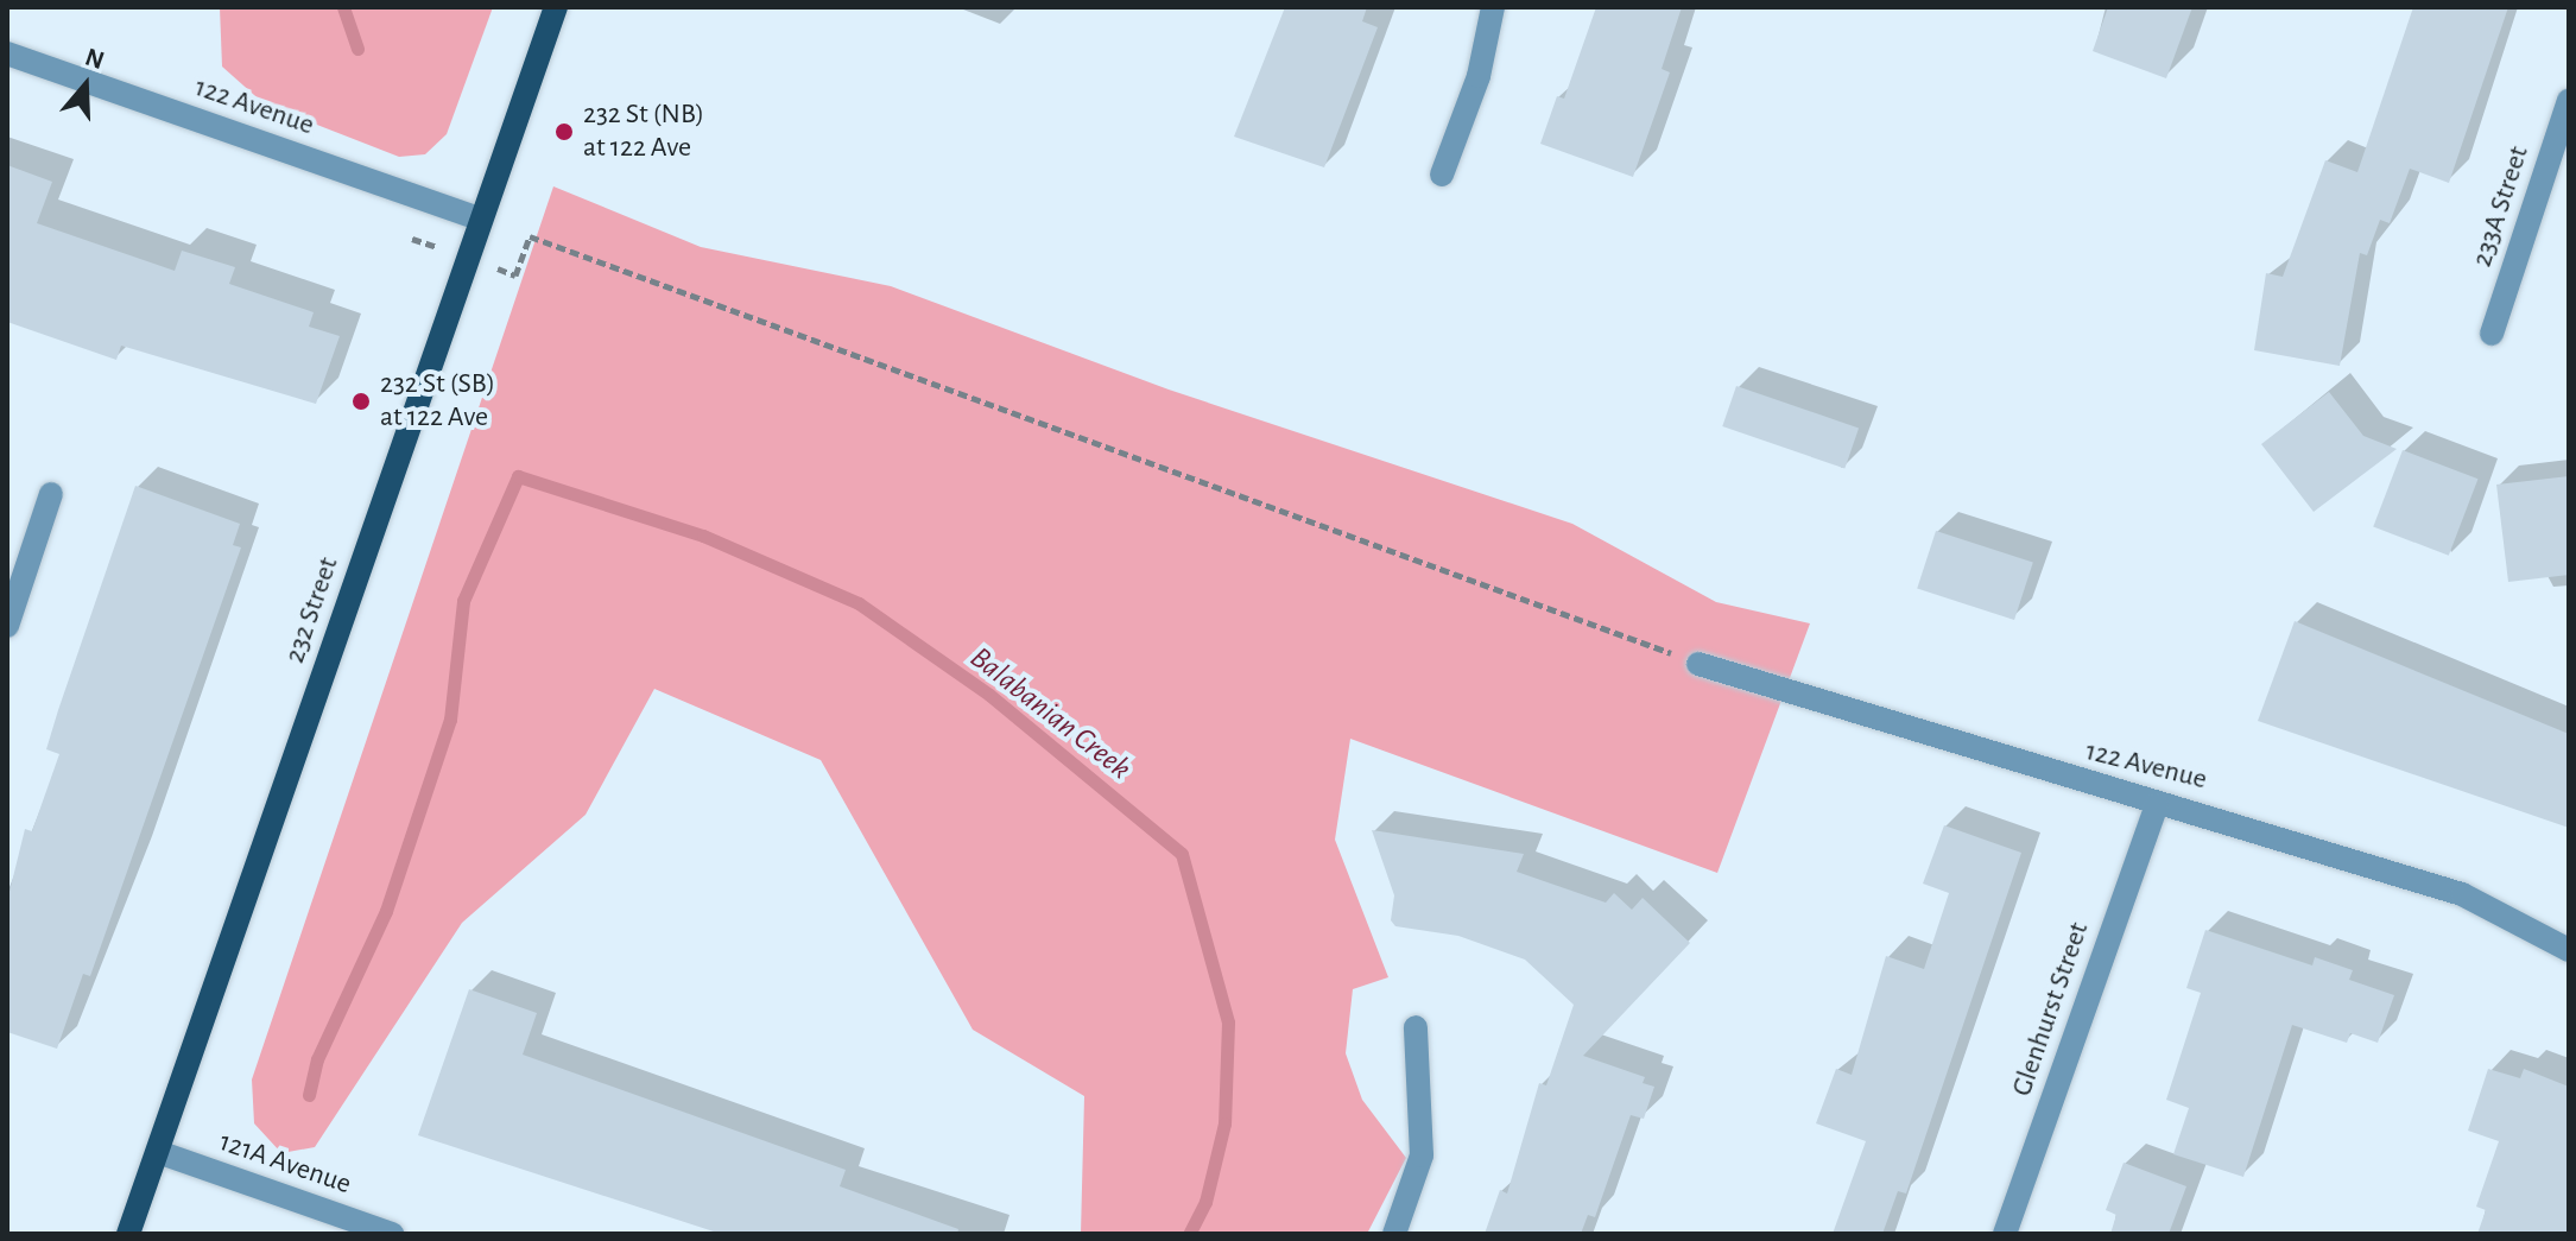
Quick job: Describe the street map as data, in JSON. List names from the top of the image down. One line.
{"streets":{"main road":["232 Street"],"street":["122 Avenue","233A Street","Glenhurst Street","121A Avenue"]},"crossings":[["122 Avenue","232 Street"],["122 Avenue","Glenhurst Street"],["232 Street","121A Avenue"]],"water":["Balabanian Creek"],"places":["232 St (NB) at 122 Ave","232 St (SB) at 122 Ave"],"north":"top"}
